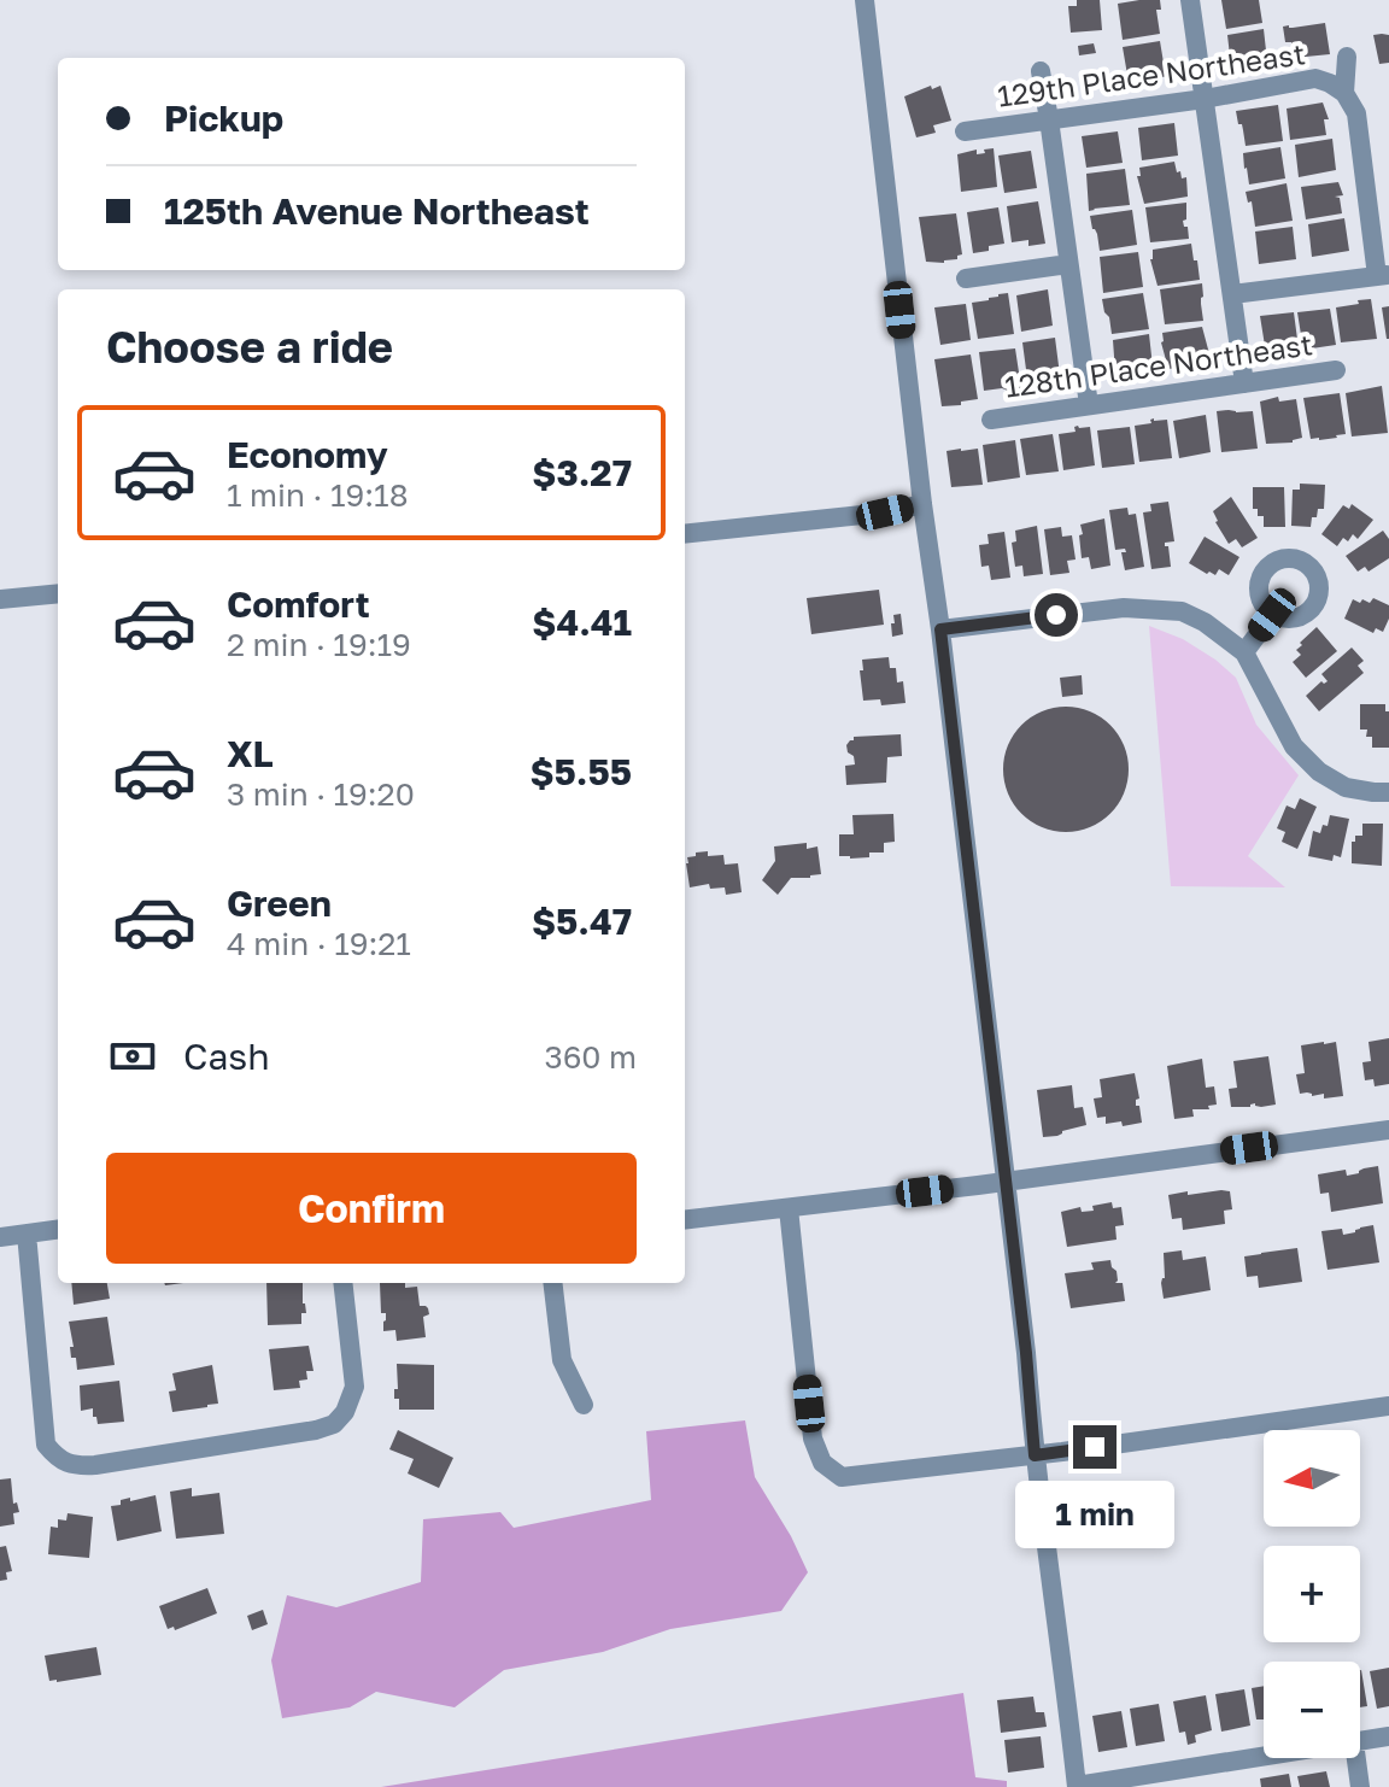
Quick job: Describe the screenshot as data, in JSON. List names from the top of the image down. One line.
{"streets":{"street":["129th Place Northeast","128th Place Northeast"]},"north":"left","page":{"banner":["Pickup","125th Avenue Northeast"],"heading":"Choose a ride","list":[{"name":"Economy","note":"1 min · 19:18","value":"$3.27"},{"name":"Comfort","note":"2 min · 19:19","value":"$4.41"},{"name":"XL","note":"3 min · 19:20","value":"$5.55"},{"name":"Green","note":"4 min · 19:21","value":"$5.47"}],"pay":["Cash","360 m"],"buttons":"Confirm","map_buttons":["+","−"],"bubble":"1 min"}}
